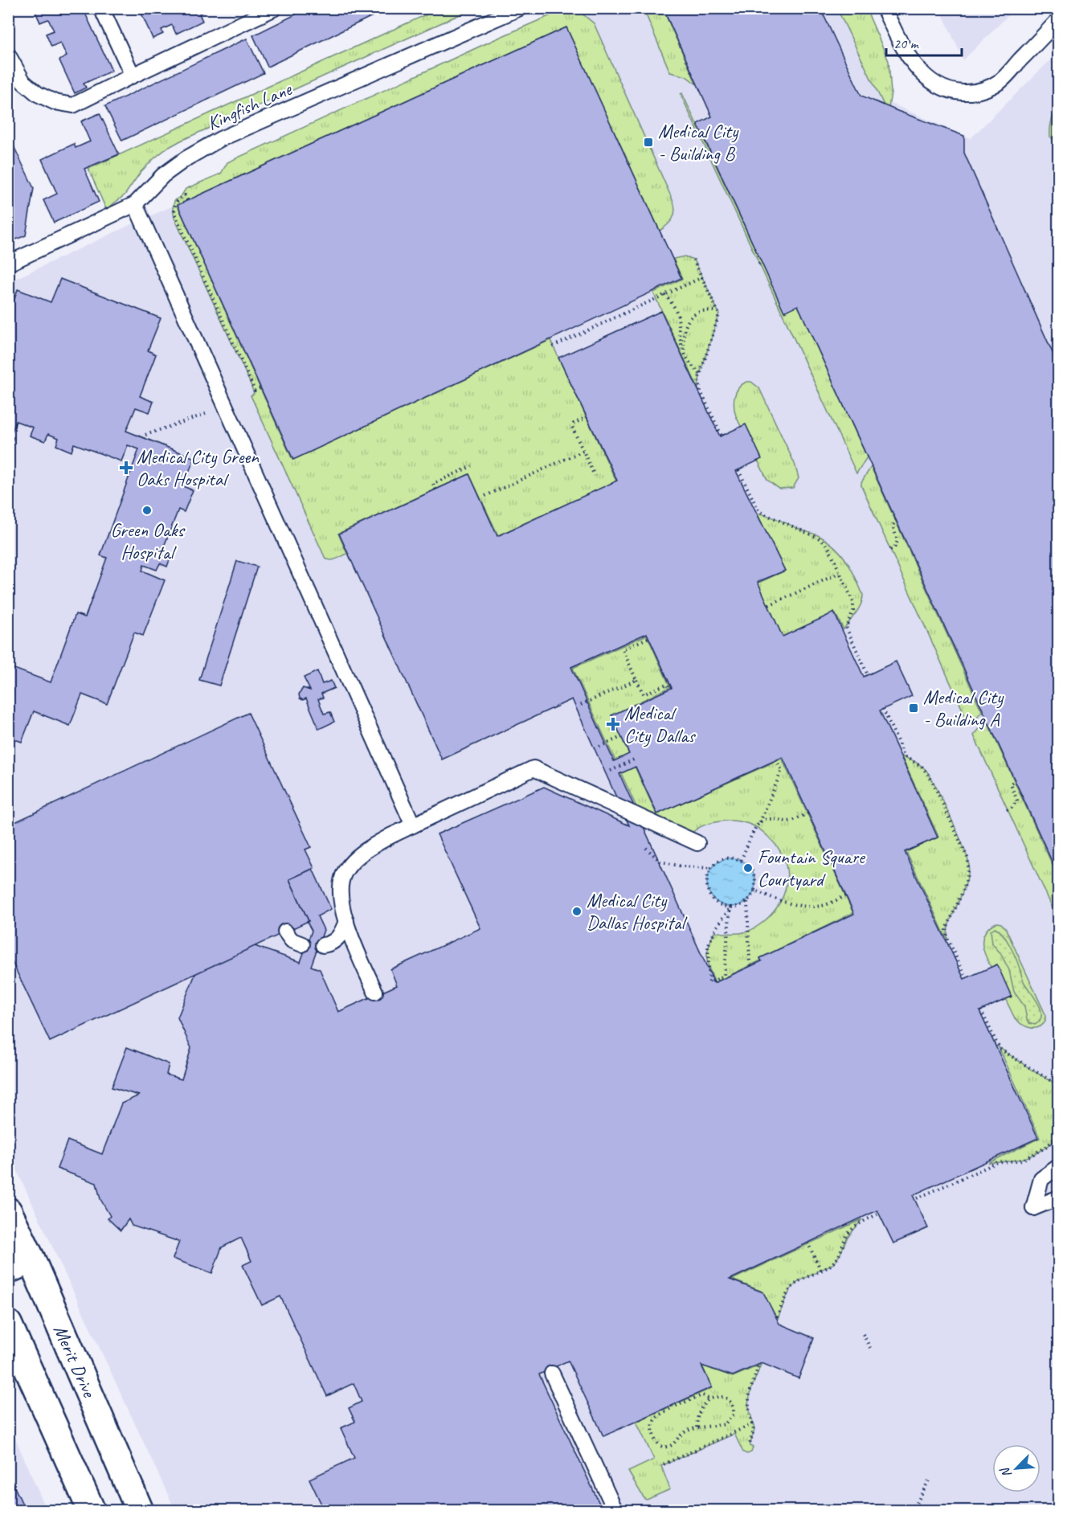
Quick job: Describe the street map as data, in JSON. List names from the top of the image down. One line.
{"streets":{"street":["Merit Drive"],"lane":["Kingfish Lane"]},"places":{"transit":["Medical City - Building B","Medical City - Building A"],"health":["Medical City Green Oaks Hospital","Medical City Dallas"],"other":["Green Oaks Hospital","Fountain Square Courtyard","Medical City Dallas Hospital"]},"scale_bar":"20 m","north":"bottom left"}
